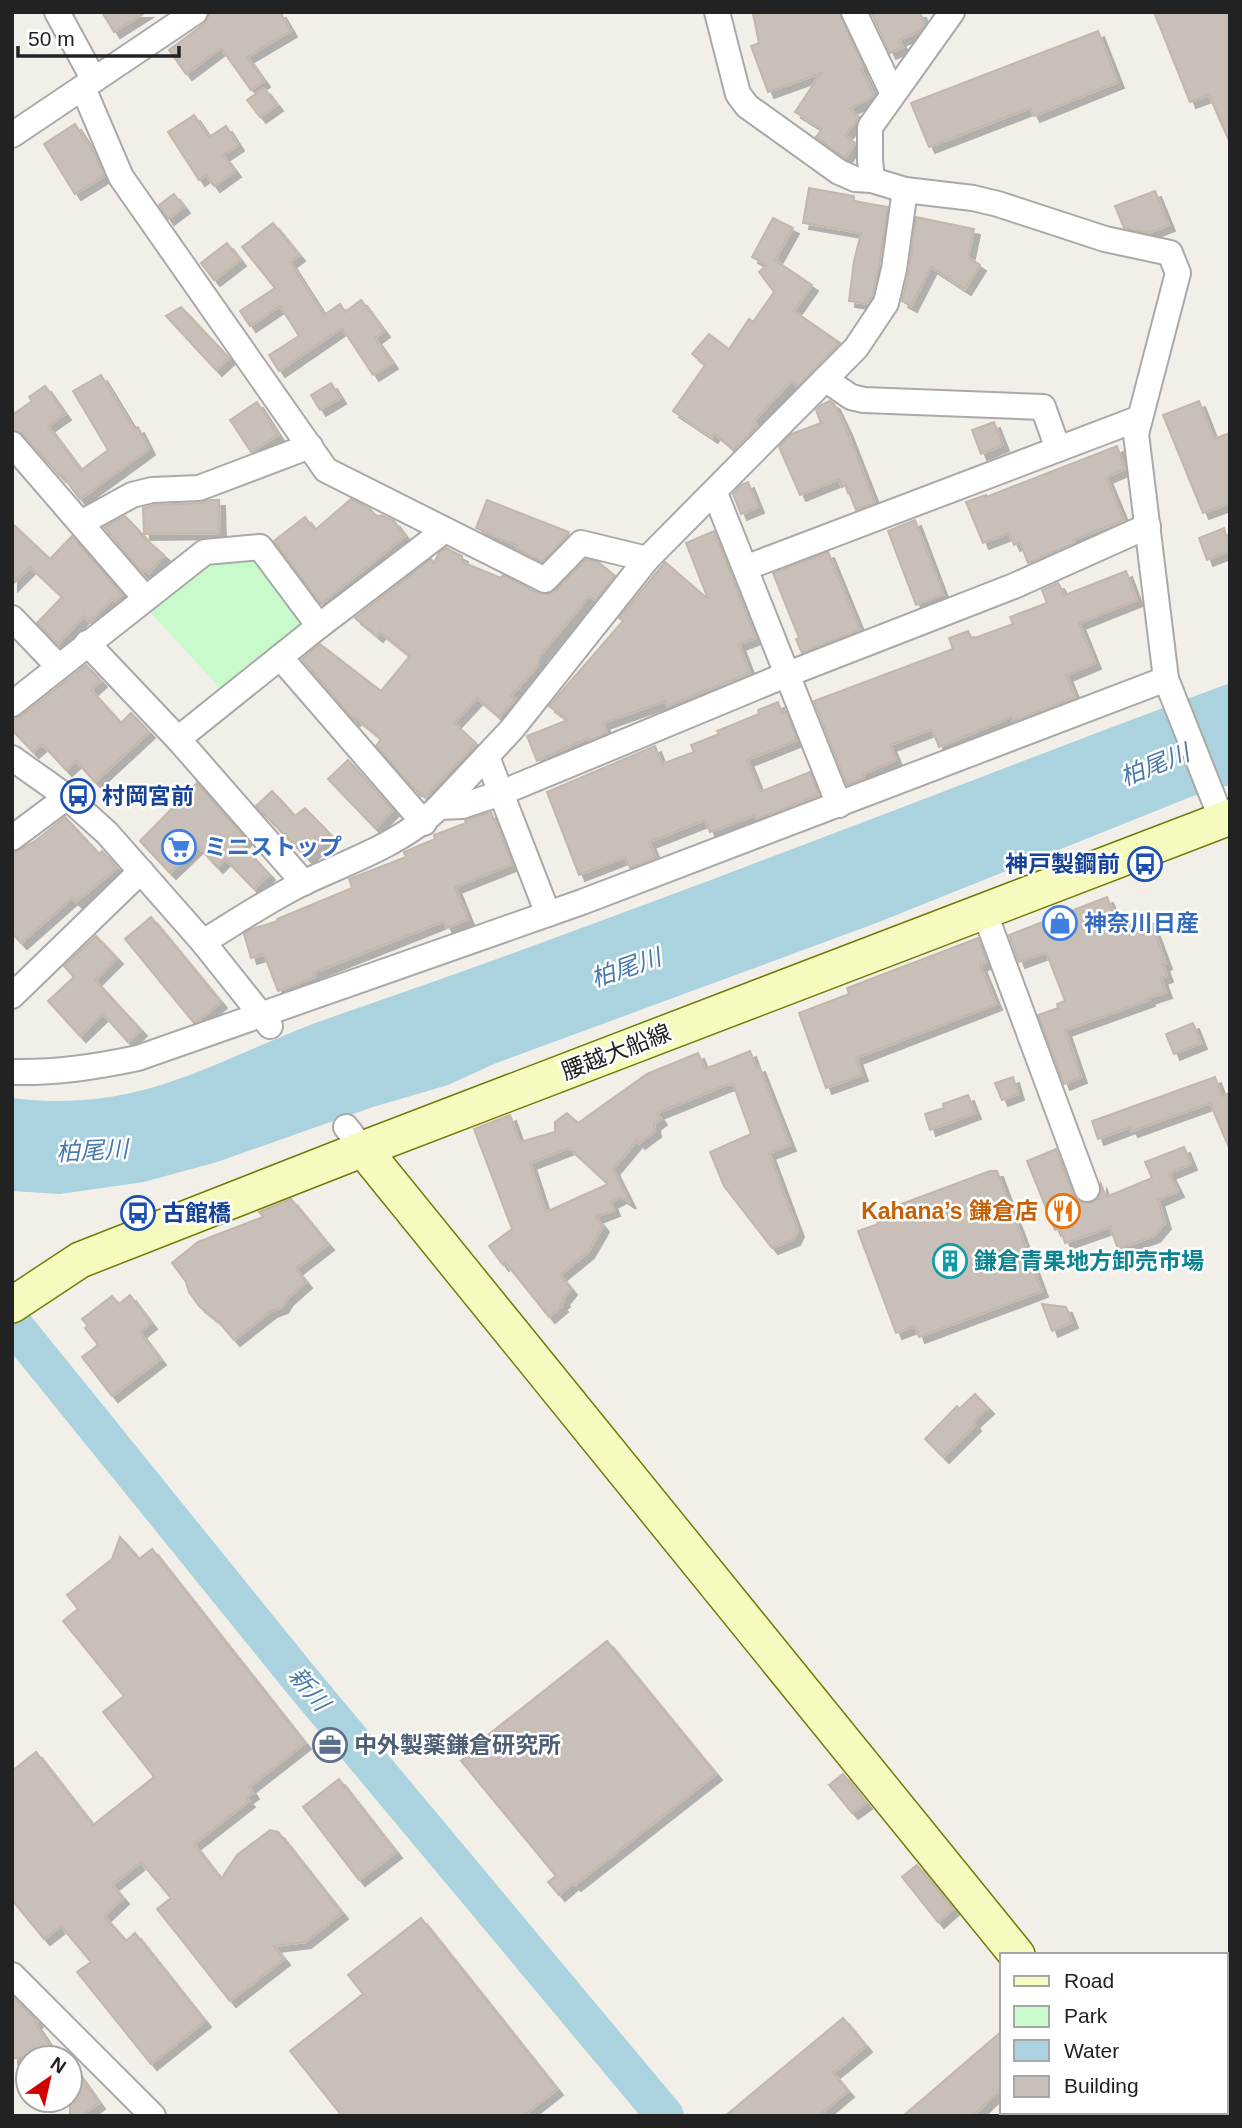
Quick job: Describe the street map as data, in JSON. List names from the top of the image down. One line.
{"streets":{"main road":["腰越大船線"]},"water":["柏尾川","新川"],"places":{"bus stop":["村岡宮前","神戸製鋼前","古館橋"],"supermarket":["ミニストップ"],"shop":["神奈川日産"],"restaurant":["Kahana’s 鎌倉店"],"building":["鎌倉青果地方卸売市場"],"office":["中外製薬鎌倉研究所"]},"legend":["Road","Park","Water","Building"],"scale_bar":"50 m","north":"top right"}
